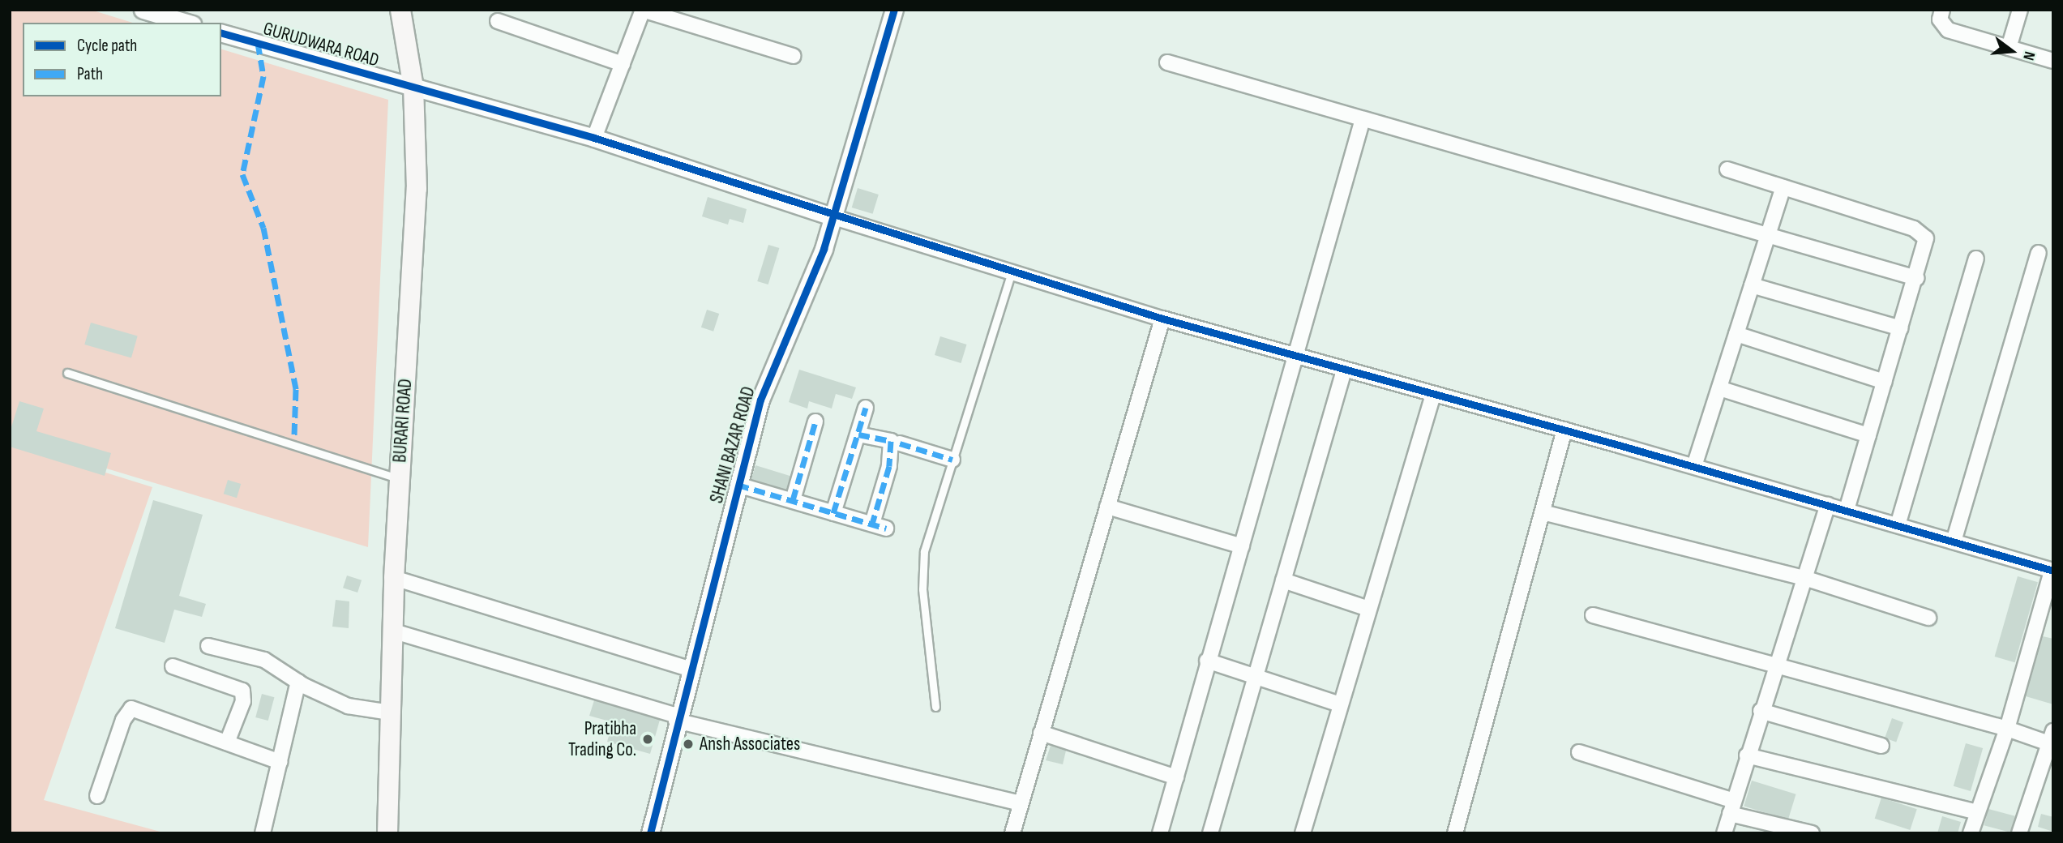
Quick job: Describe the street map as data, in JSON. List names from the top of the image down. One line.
{"streets":{"main road":["BURARI ROAD"],"street":["GURUDWARA ROAD","SHANI BAZAR ROAD"]},"crossings":[["GURUDWARA ROAD","BURARI ROAD"],["GURUDWARA ROAD","SHANI BAZAR ROAD"]],"places":["Pratibha Trading Co.","Ansh Associates"],"legend":["Cycle path","Path"],"north":"right"}
